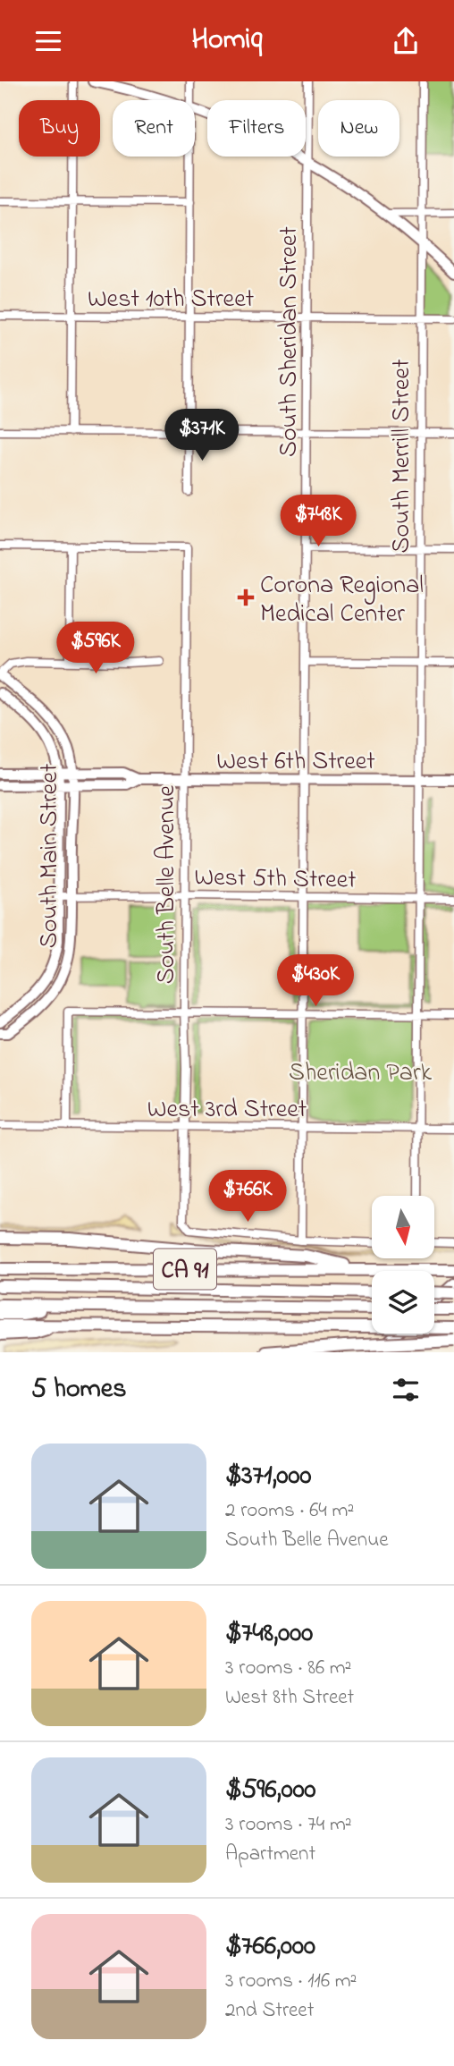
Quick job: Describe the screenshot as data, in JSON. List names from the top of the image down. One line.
{"streets":{"highway":["CA 91"],"main road":["West 6th Street","South Main Street"],"street":["West 10th Street","South Sheridan Street","South Merrill Street","West 5th Street","South Belle Avenue","West 3rd Street"]},"crossings":[["West 10th Street","South Sheridan Street"],["West 10th Street","South Merrill Street"],["South Sheridan Street","West 6th Street"],["South Sheridan Street","West 5th Street"],["South Sheridan Street","South Belle Avenue"],["South Sheridan Street","West 3rd Street"],["South Merrill Street","West 6th Street"],["South Merrill Street","West 5th Street"],["South Merrill Street","West 3rd Street"],["West 6th Street","South Main Street"],["West 6th Street","South Belle Avenue"],["South Main Street","West 5th Street"],["West 5th Street","South Belle Avenue"],["South Belle Avenue","West 3rd Street"]],"parks":["Sheridan Park"],"places":{"health":["Corona Regional Medical Center"]},"north":"bottom","page":{"header":"Homiq","chip":["Buy","Rent","Filters","New"],"price":["$371K","$748K","$596K","$430K","$766K"],"heading":"5 homes","list":[{"name":"$371,000","note":"2 rooms · 64 m² · South Belle Avenue"},{"name":"$748,000","note":"3 rooms · 86 m² · West 8th Street"},{"name":"$596,000","note":"3 rooms · 74 m² · Apartment"},{"name":"$766,000","note":"3 rooms · 116 m² · 2nd Street"}]}}
